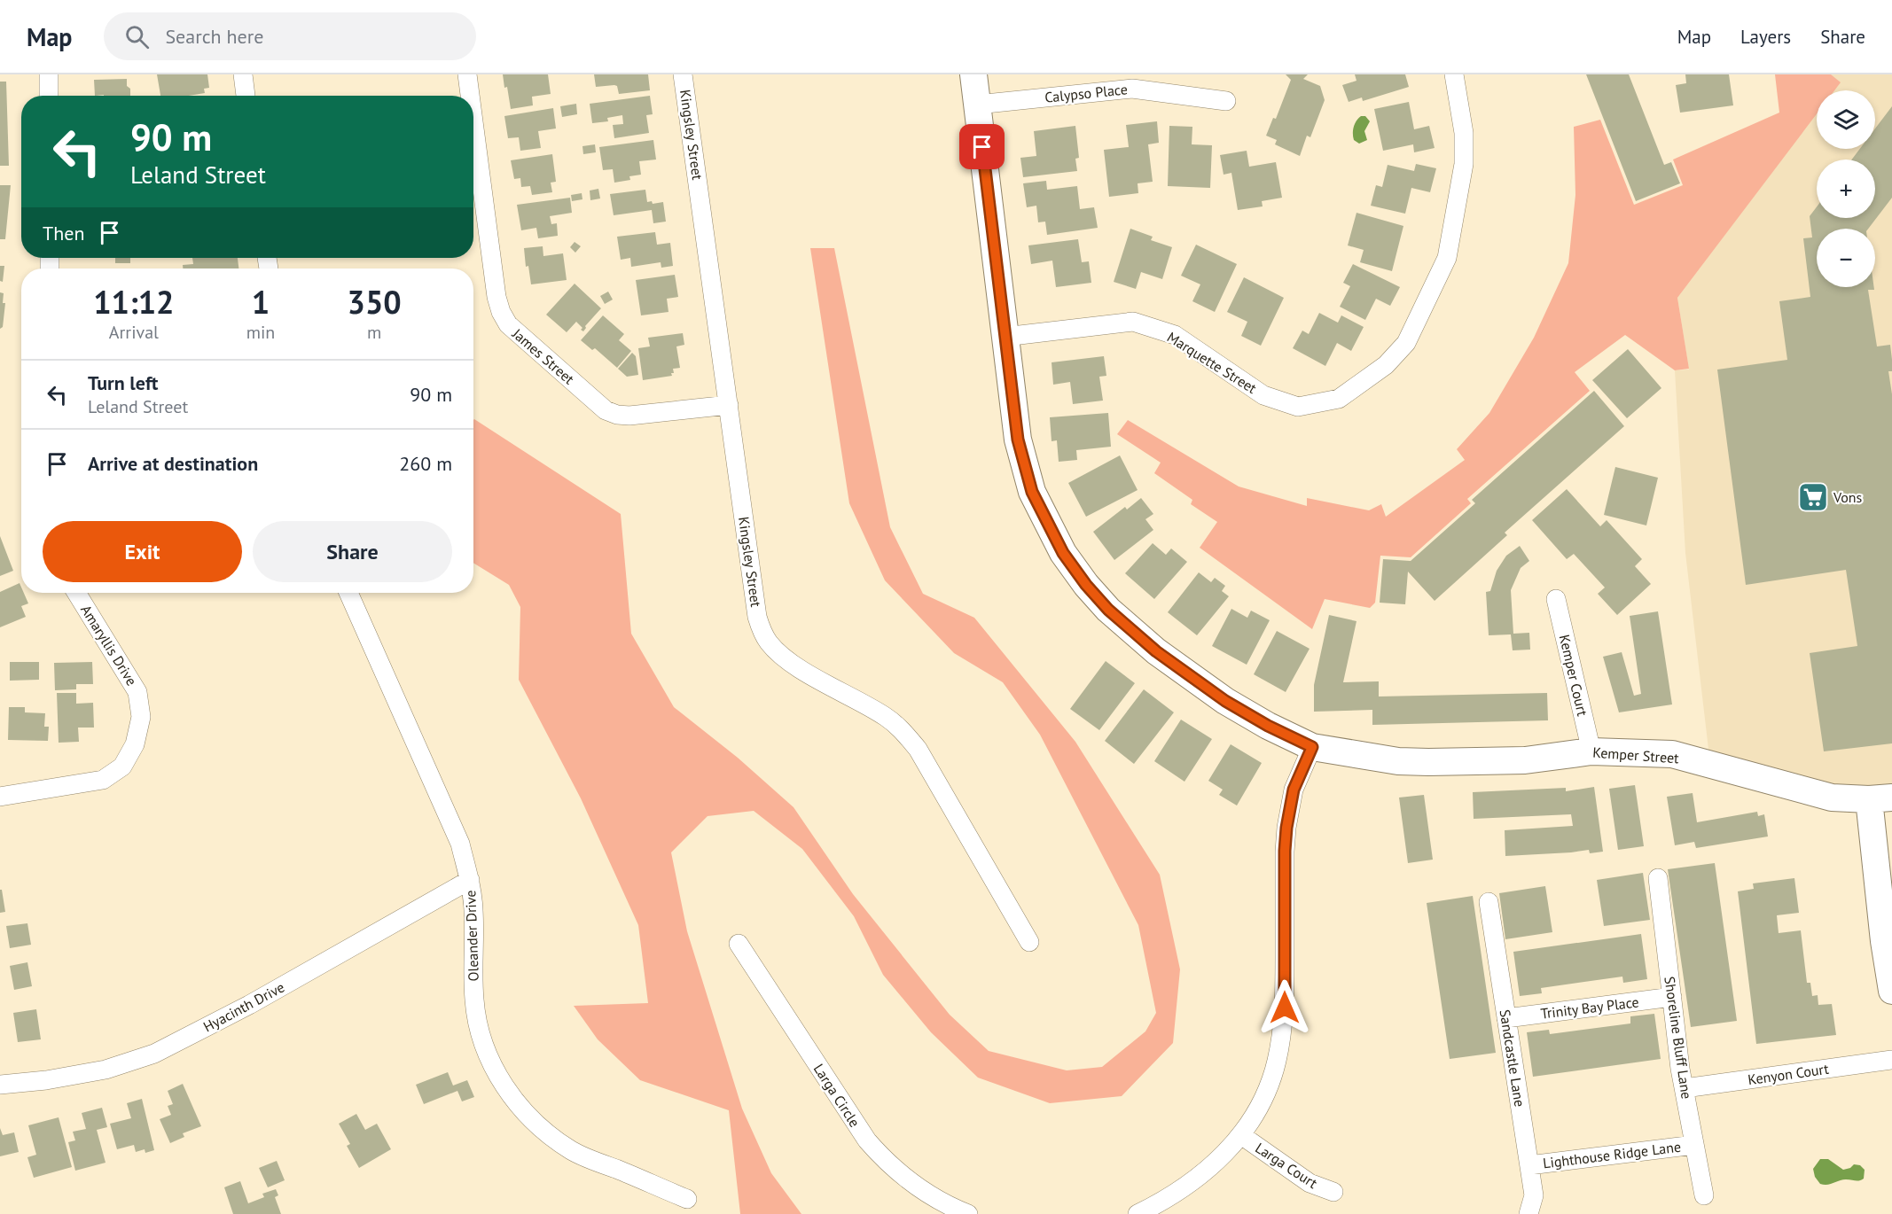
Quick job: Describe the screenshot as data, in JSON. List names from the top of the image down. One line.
{"streets":{"street":["Calypso Place","Kingsley Street","James Street","Marquette Street","Amaryllis Drive","Kemper Court","Kemper Street","Oleander Drive","Hyacinth Drive","Trinity Bay Place","Shoreline Bluff Lane","Sandcastle Lane","Kenyon Court","Larga Circle","Lighthouse Ridge Lane","Larga Court"]},"crossings":[["Calypso Place","Kemper Street"],["Kingsley Street","James Street"],["Marquette Street","Kemper Street"],["Kemper Court","Kemper Street"],["Oleander Drive","Hyacinth Drive"],["Trinity Bay Place","Shoreline Bluff Lane"],["Trinity Bay Place","Sandcastle Lane"],["Shoreline Bluff Lane","Kenyon Court"],["Shoreline Bluff Lane","Lighthouse Ridge Lane"],["Sandcastle Lane","Lighthouse Ridge Lane"]],"places":{"supermarket":["Vons"]},"page":{"header":"Map","search":"Search here","nav":["Map","Layers","Share"],"map_buttons":["+","−"],"turn":["90 m","Leland Street"],"then":"Then","eta":["11:12","Arrival","1","min","350","m"],"list":[{"name":"Turn left","note":"Leland Street","value":"90 m"},{"name":"Arrive at destination","value":"260 m"}],"buttons":["Exit","Share"]}}
